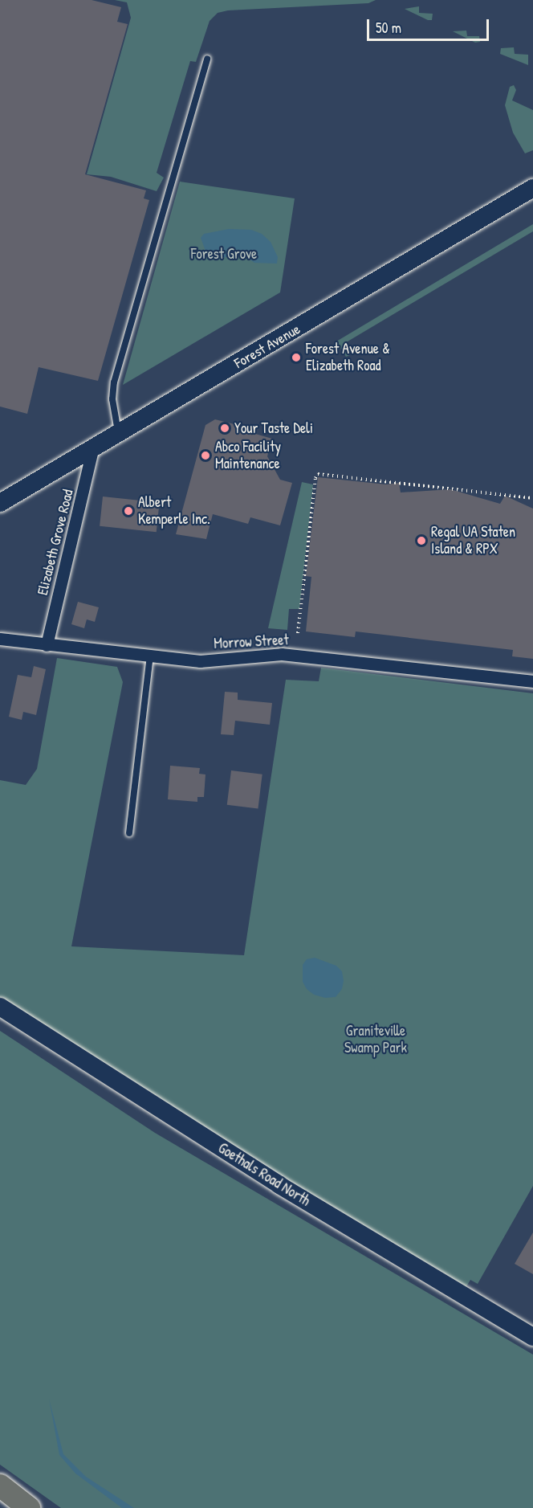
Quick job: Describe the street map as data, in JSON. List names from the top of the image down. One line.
{"streets":{"main road":["Forest Avenue","Goethals Road North"],"street":["Elizabeth Grove Road","Morrow Street"]},"crossings":[["Forest Avenue","Elizabeth Grove Road"],["Elizabeth Grove Road","Morrow Street"]],"parks":["Forest Grove","Graniteville Swamp Park"],"places":["Forest Avenue & Elizabeth Road","Your Taste Deli","Abco Facility Maintenance","Albert Kemperle Inc.","Regal UA Staten Island & RPX"],"scale_bar":"50 m"}
